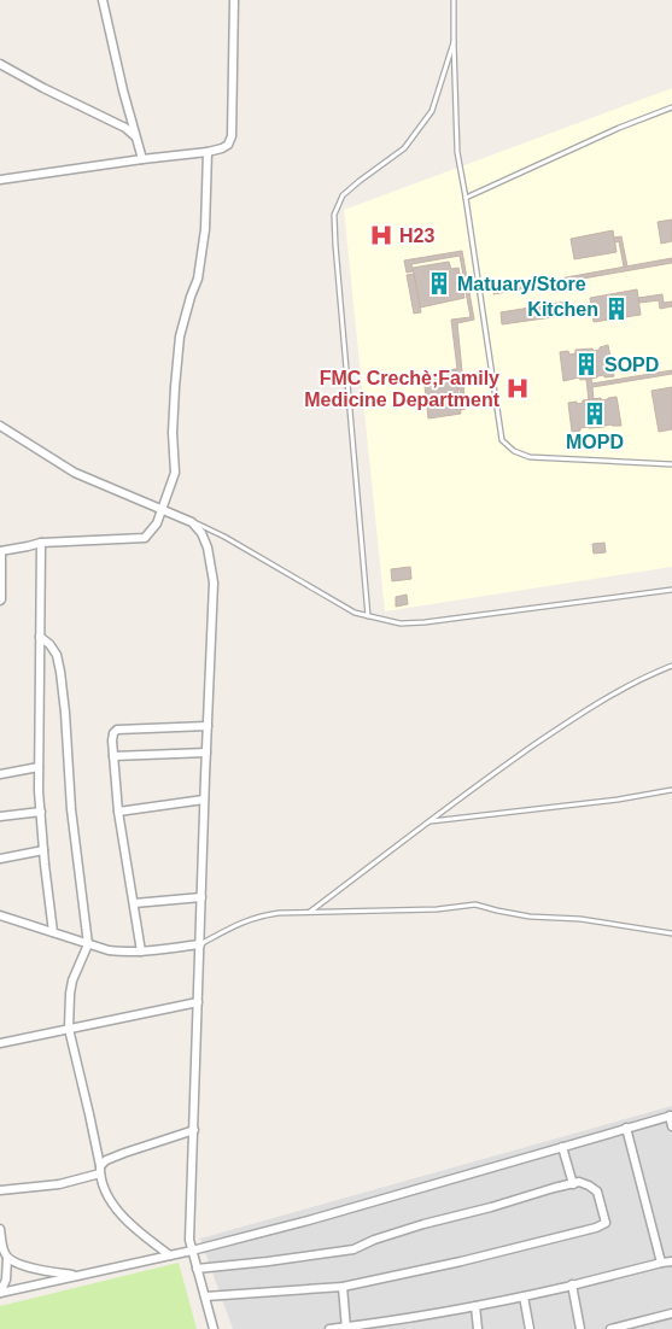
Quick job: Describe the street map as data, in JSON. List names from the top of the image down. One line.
{"places":{"hospital":["H23","FMC Crechè;Family Medicine Department"],"building":["Matuary/Store","Kitchen","SOPD","MOPD"]}}
